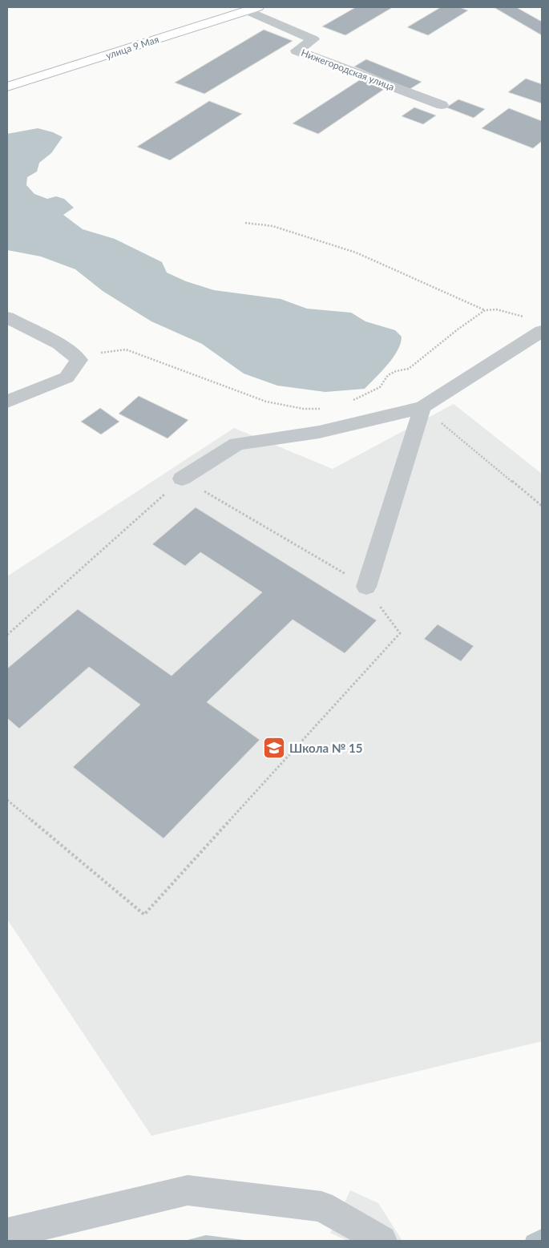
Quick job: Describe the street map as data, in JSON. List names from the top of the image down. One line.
{"streets":{"main road":["улица 9 Мая"],"street":["Нижегородская улица"]},"crossings":[["улица 9 Мая","Нижегородская улица"]],"places":{"school or university":["Школа № 15"]}}
